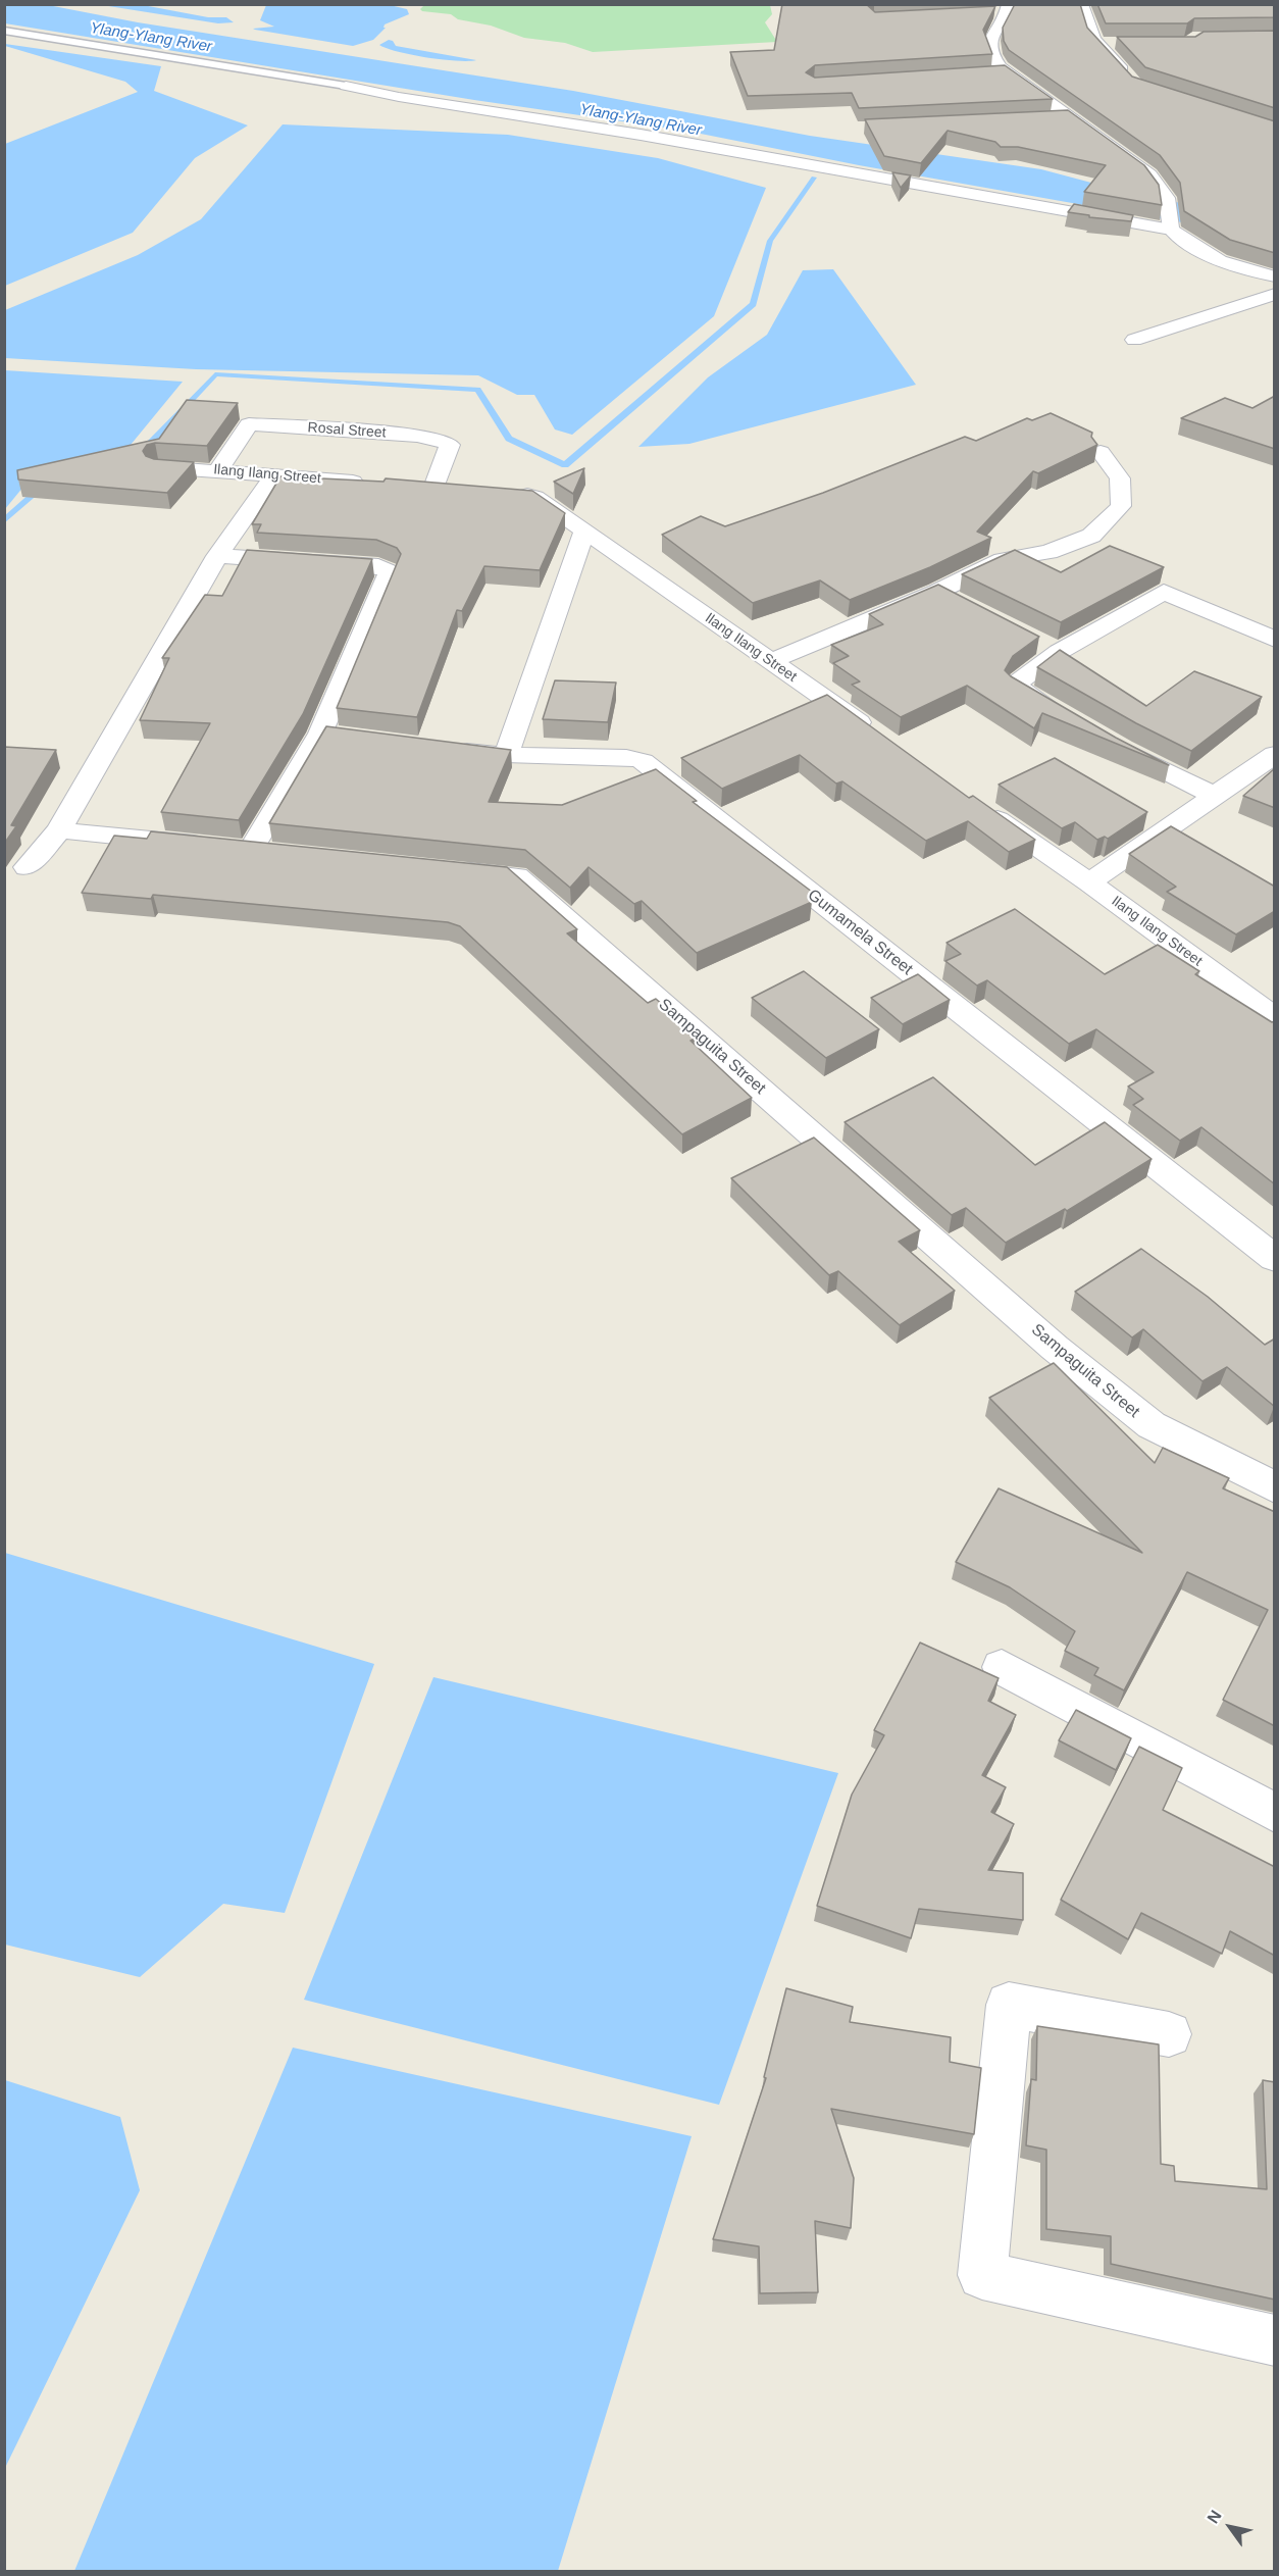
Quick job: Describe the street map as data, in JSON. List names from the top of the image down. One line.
{"streets":{"street":["Rosal Street","Ilang Ilang Street","Gumamela Street","Sampaguita Street"]},"crossings":[["Rosal Street","Ilang Ilang Street"]],"water":["Ylang-Ylang River"],"north":"top left"}
